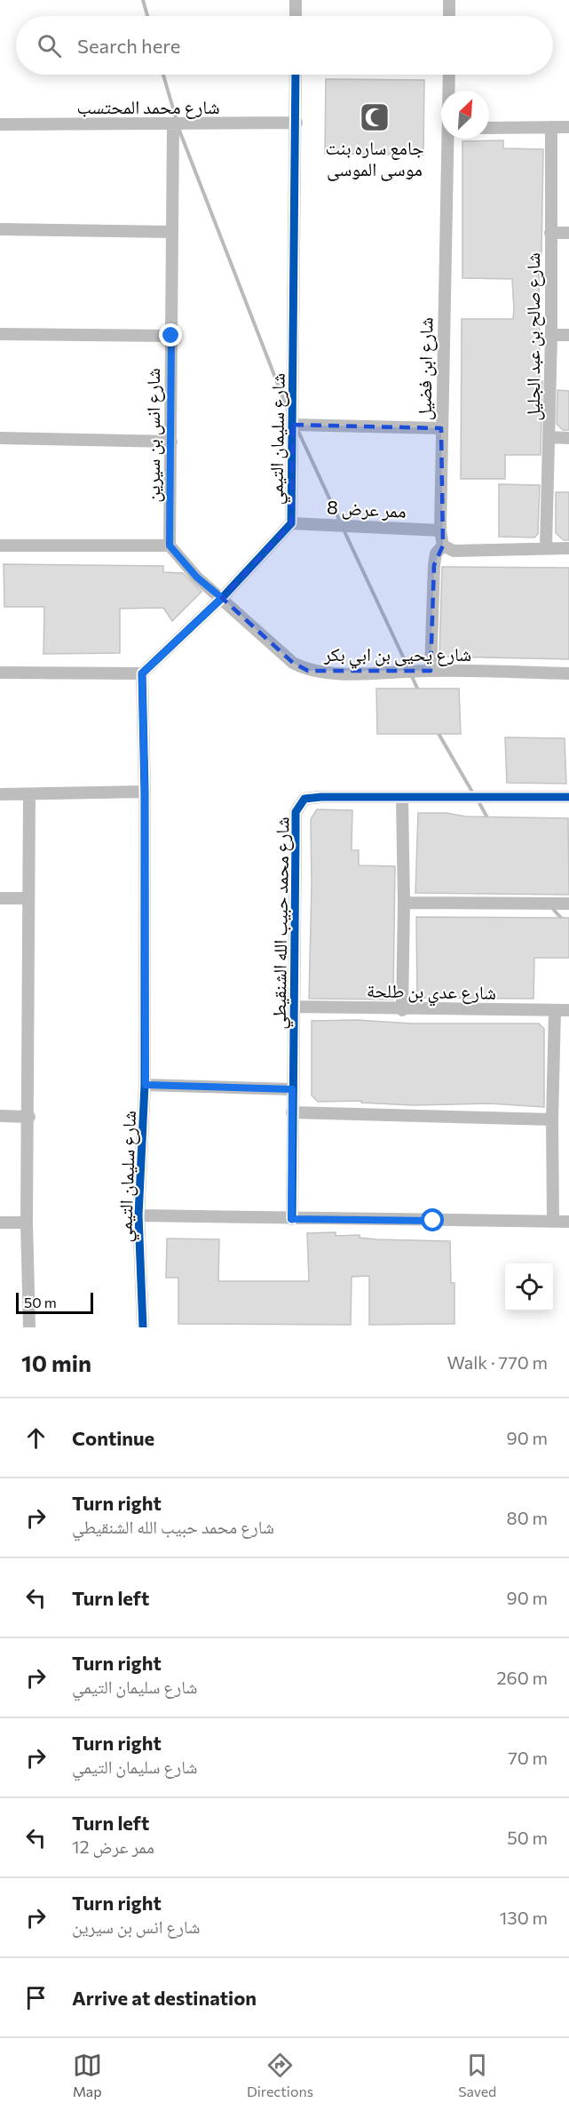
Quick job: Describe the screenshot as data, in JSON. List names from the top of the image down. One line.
{"streets":{"street":["شارع محمد المحتسب","شارع صالح بن عبد الجليل","شارع ابن فضيل","شارع انس بن سيرين","شارع سليمان التيمي","ممر عرض 8","شارع يحيى بن ابي بكر","شارع محمد حبيب الله الشنقيطي","شارع عدي بن طلحة"]},"crossings":[["شارع محمد المحتسب","شارع انس بن سيرين"],["شارع محمد المحتسب","شارع سليمان التيمي"],["شارع ابن فضيل","ممر عرض 8"],["شارع انس بن سيرين","شارع يحيى بن ابي بكر"],["شارع سليمان التيمي","ممر عرض 8"],["شارع سليمان التيمي","شارع يحيى بن ابي بكر"],["شارع محمد حبيب الله الشنقيطي","شارع عدي بن طلحة"]],"places":{"mosque":["جامع ساره بنت موسى الموسى"]},"scale_bar":"50 m","north":"top right","page":{"search":"Search here","scale":"50 m","heading":["10 min","Walk · 770 m"],"list":[["Continue","90 m"],["Turn right","شارع محمد حبيب الله الشنقيطي","80 m"],["Turn left","90 m"],["Turn right","شارع سليمان التيمي","260 m"],["Turn right","شارع سليمان التيمي","70 m"],["Turn left","ممر عرض 12","50 m"],["Turn right","شارع انس بن سيرين","130 m"],"Arrive at destination"],"nav":["Map","Directions","Saved"]}}
